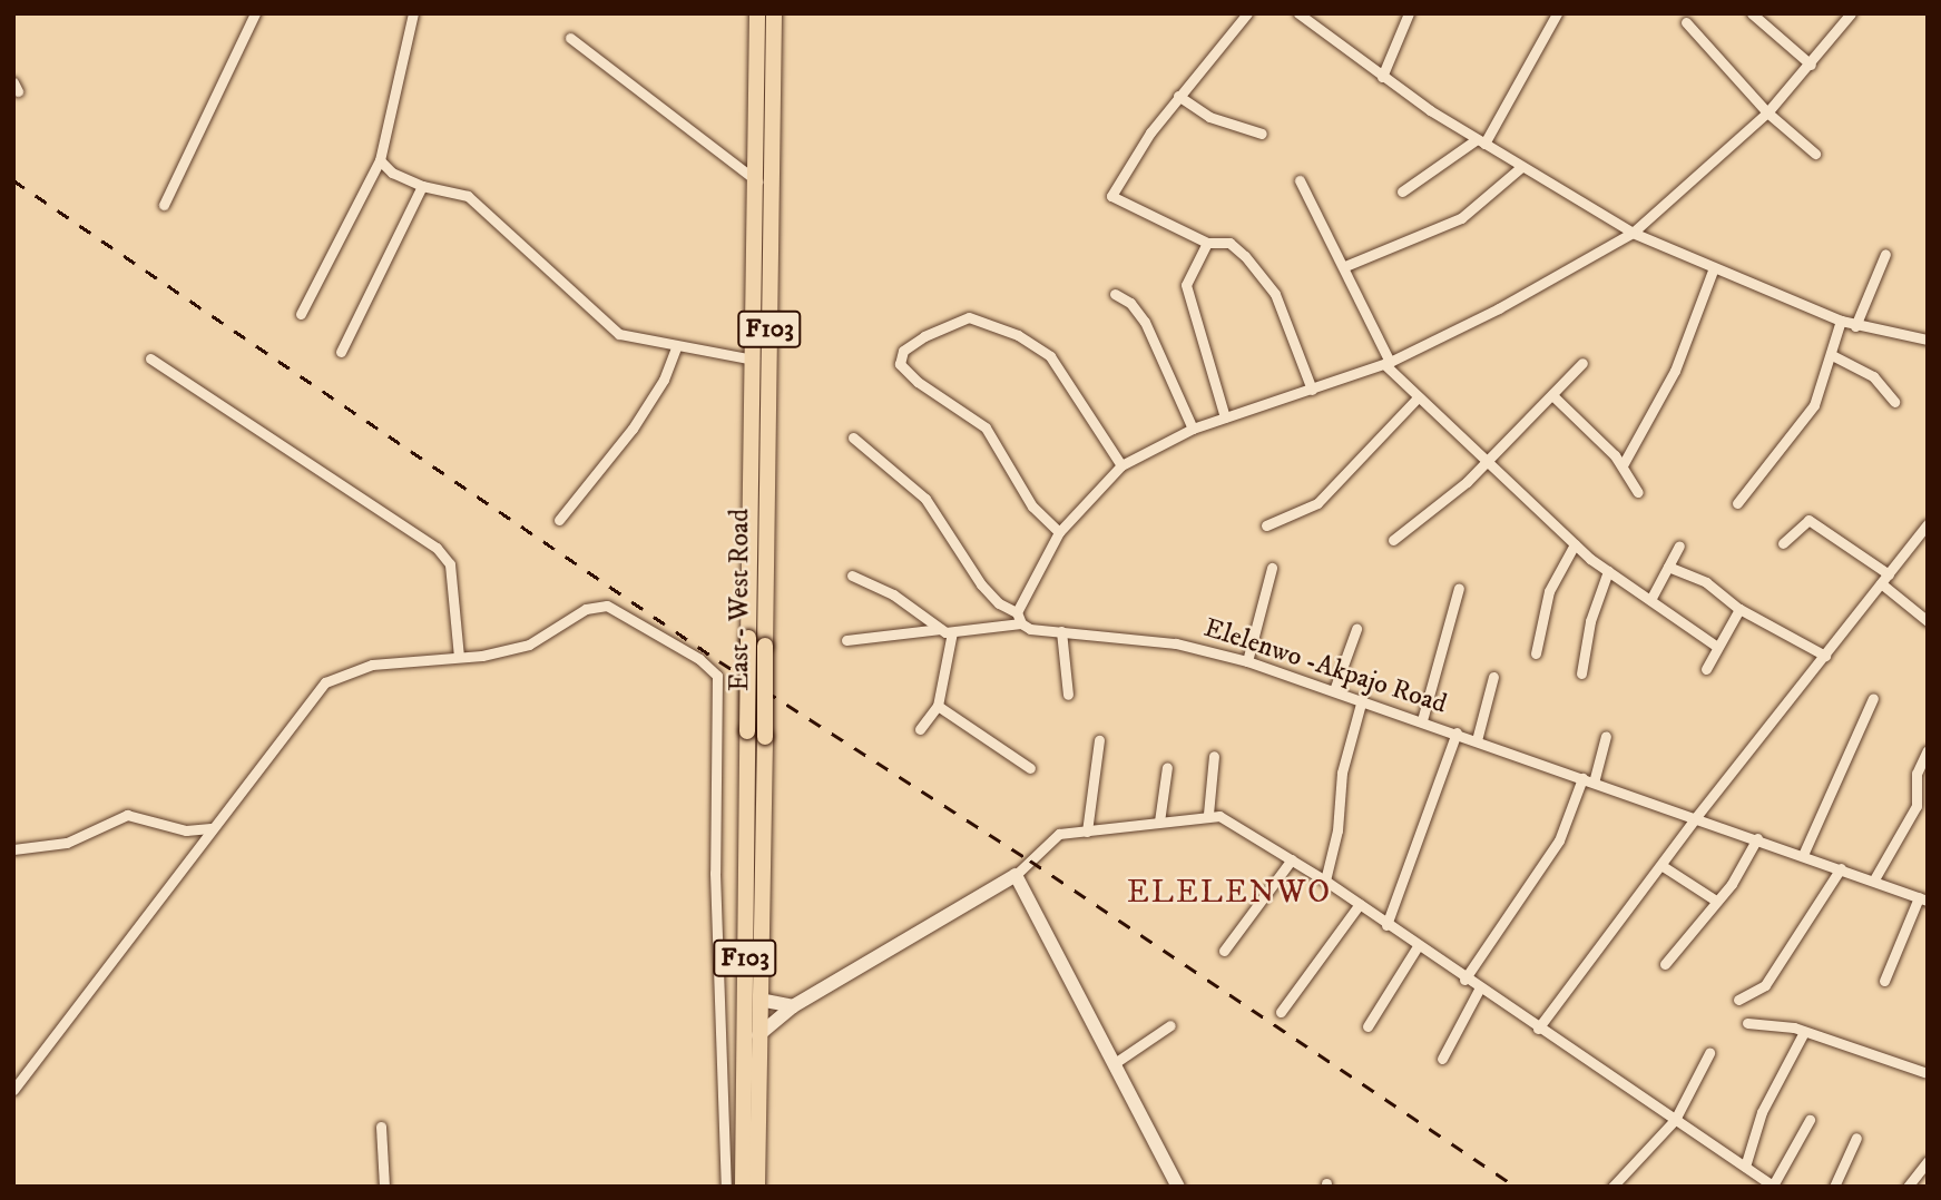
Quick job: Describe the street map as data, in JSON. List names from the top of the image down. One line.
{"streets":{"main road":["F103","East - West Road"],"street":["Elelenwo -Akpajo Road"]},"districts":["ELELENWO"]}
